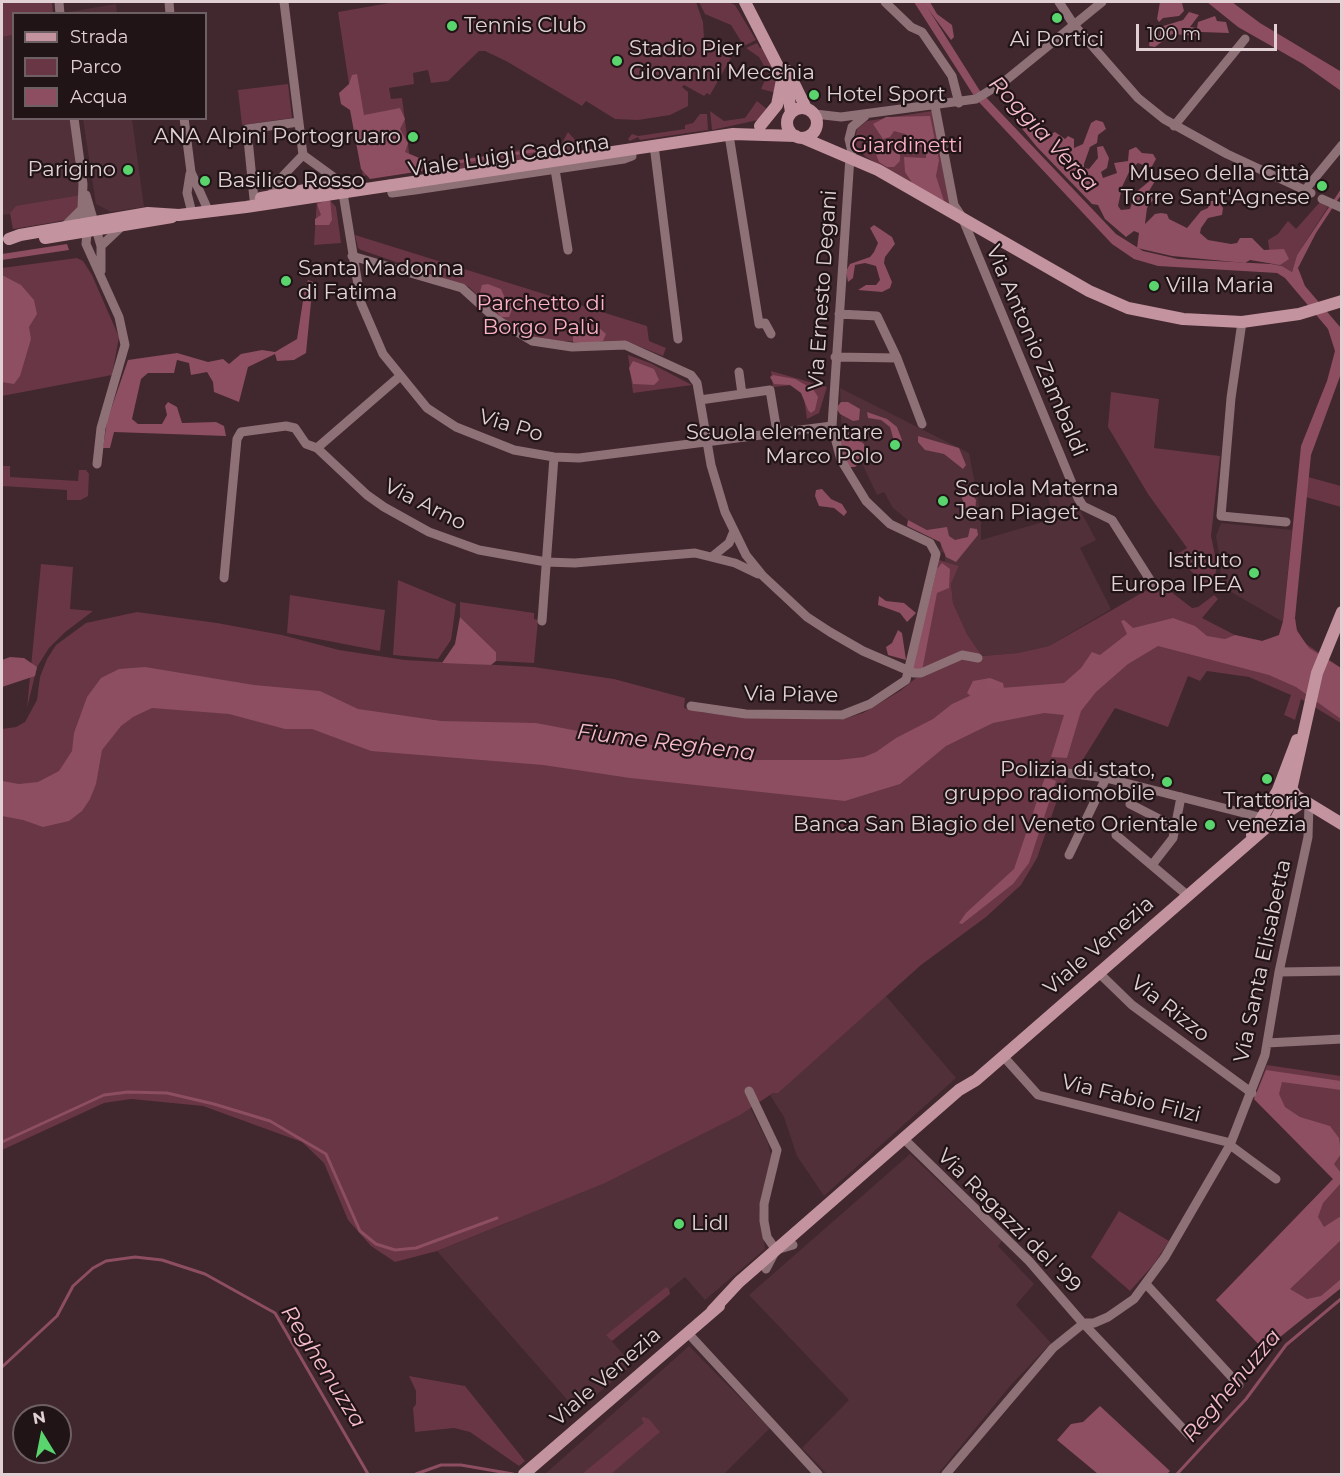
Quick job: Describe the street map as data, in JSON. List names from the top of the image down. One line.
{"streets":{"main road":["Viale Luigi Cadorna","Viale Venezia"],"street":["Via Ernesto Degani","Via Antonio Zambaldi","Via Po","Via Arno","Via Piave","Via Santa Elisabetta","Via Rizzo","Via Fabio Filzi","Via Ragazzi del '99"]},"crossings":[["Viale Luigi Cadorna","Via Antonio Zambaldi"],["Viale Luigi Cadorna","Via Po"],["Via Ernesto Degani","Via Po"],["Via Ernesto Degani","Via Piave"],["Viale Venezia","Via Santa Elisabetta"],["Viale Venezia","Via Rizzo"],["Viale Venezia","Via Fabio Filzi"],["Viale Venezia","Via Ragazzi del '99"],["Via Santa Elisabetta","Via Rizzo"],["Via Santa Elisabetta","Via Fabio Filzi"],["Via Santa Elisabetta","Via Ragazzi del '99"]],"water":["Roggia Versa","Fiume Reghena","Reghenuzza"],"parks":["Giardinetti","Parchetto di Borgo Palù"],"places":["Ai Portici","Tennis Club","Stadio Pier Giovanni Mecchia","Hotel Sport","ANA Alpini Portogruaro","Parigino","Basilico Rosso","Museo della Città Torre Sant'Agnese","Santa Madonna di Fatima","Villa Maria","Scuola elementare Marco Polo","Scuola Materna Jean Piaget","Istituto Europa IPEA","Trattoria venezia","Polizia di stato, gruppo radiomobile","Banca San Biagio del Veneto Orientale","Lidl"],"legend":["Strada","Parco","Acqua"],"scale_bar":"100 m","north":"top"}
